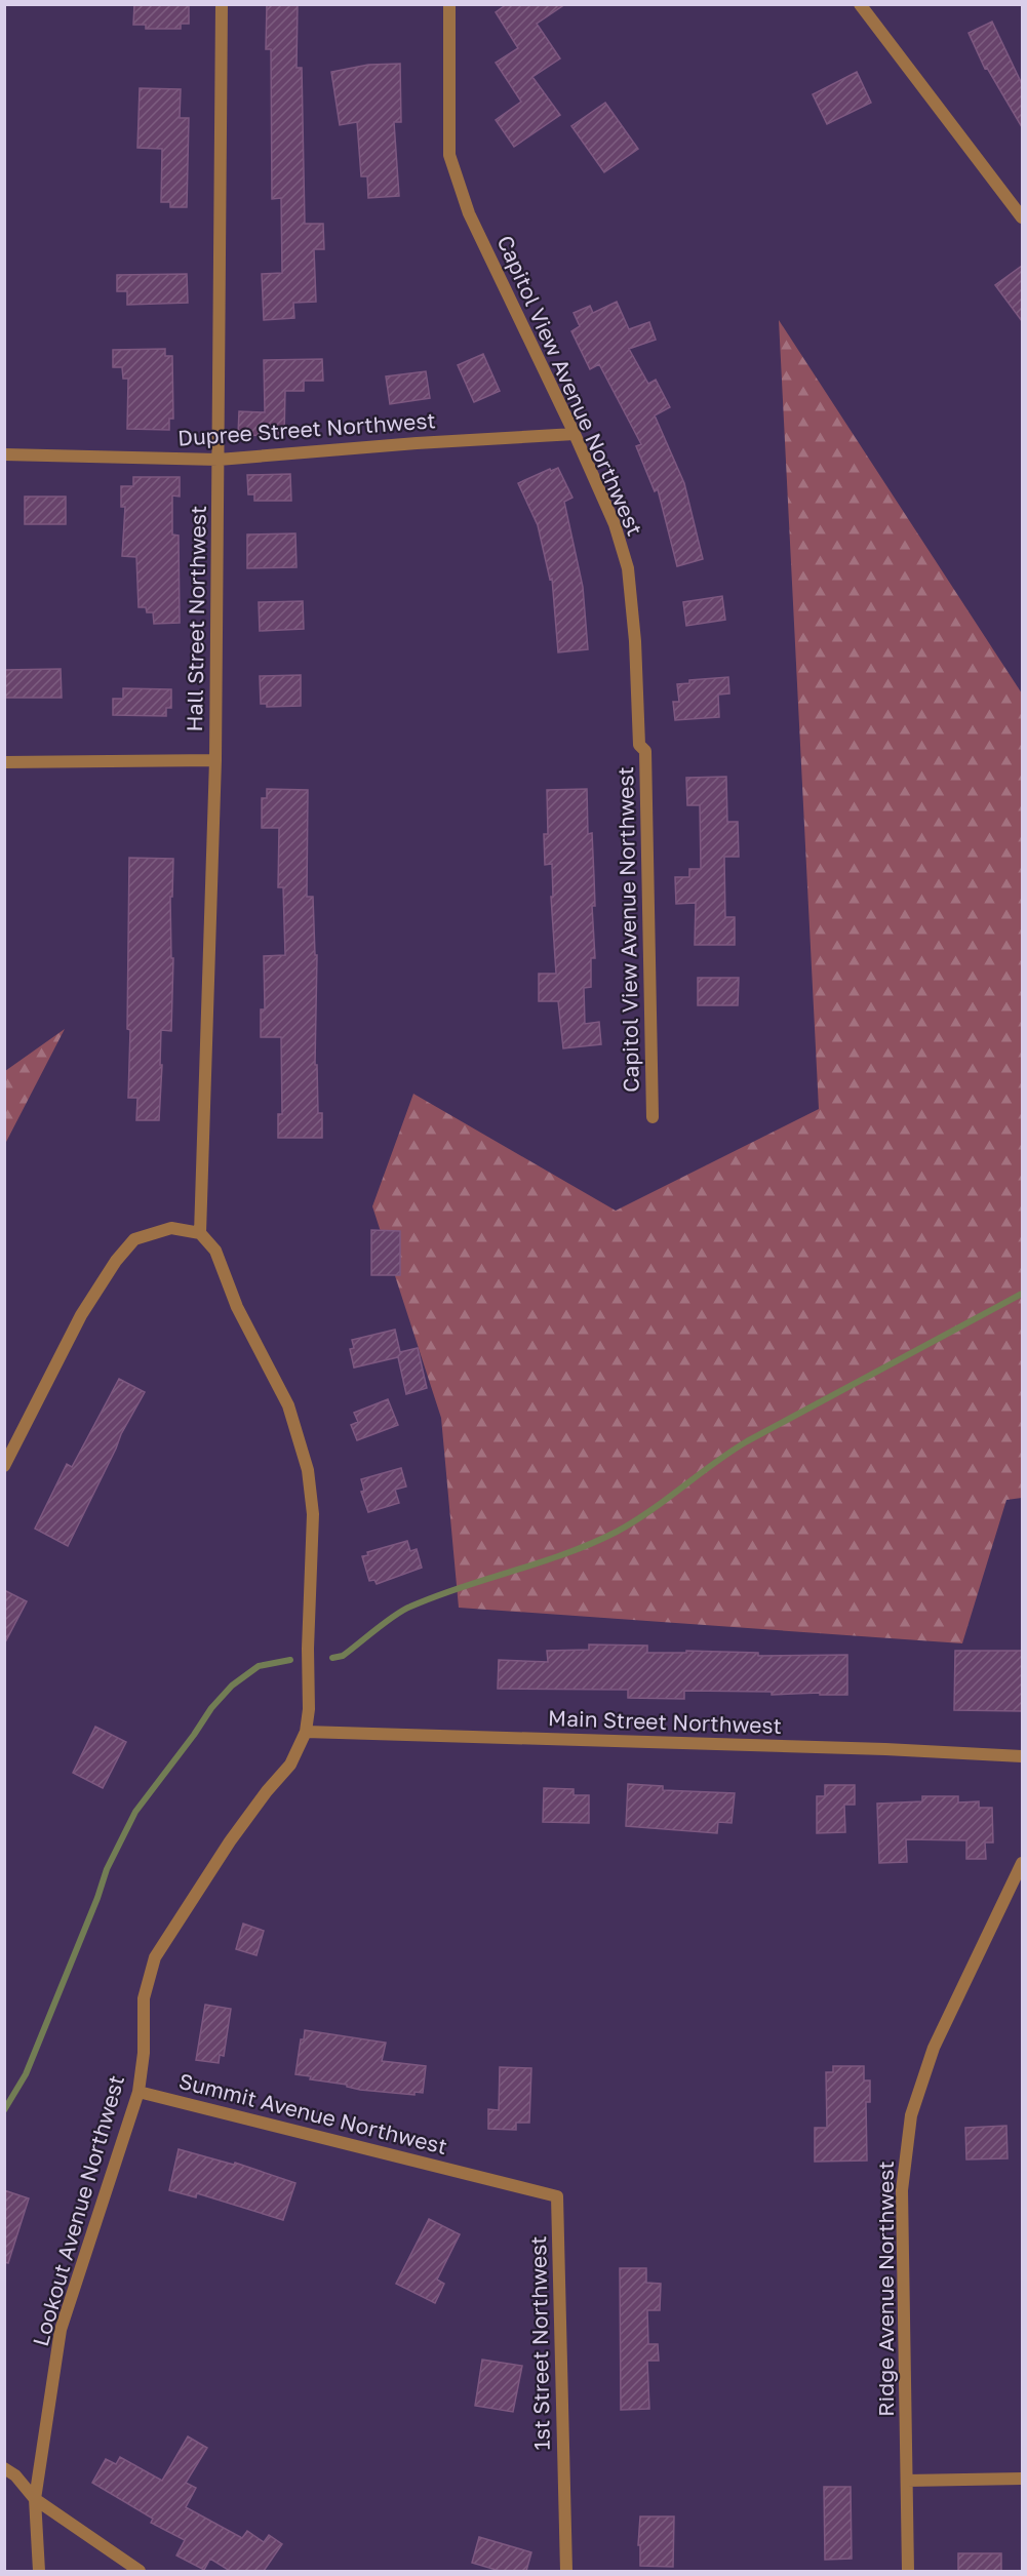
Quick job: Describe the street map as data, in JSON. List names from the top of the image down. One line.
{"streets":{"street":["Capitol View Avenue Northwest","Dupree Street Northwest","Hall Street Northwest","Main Street Northwest","Summit Avenue Northwest","Lookout Avenue Northwest","Ridge Avenue Northwest","1st Street Northwest"]},"crossings":[["Capitol View Avenue Northwest","Dupree Street Northwest"],["Dupree Street Northwest","Hall Street Northwest"],["Hall Street Northwest","Lookout Avenue Northwest"],["Main Street Northwest","Lookout Avenue Northwest"],["Summit Avenue Northwest","Lookout Avenue Northwest"],["Summit Avenue Northwest","1st Street Northwest"]]}
